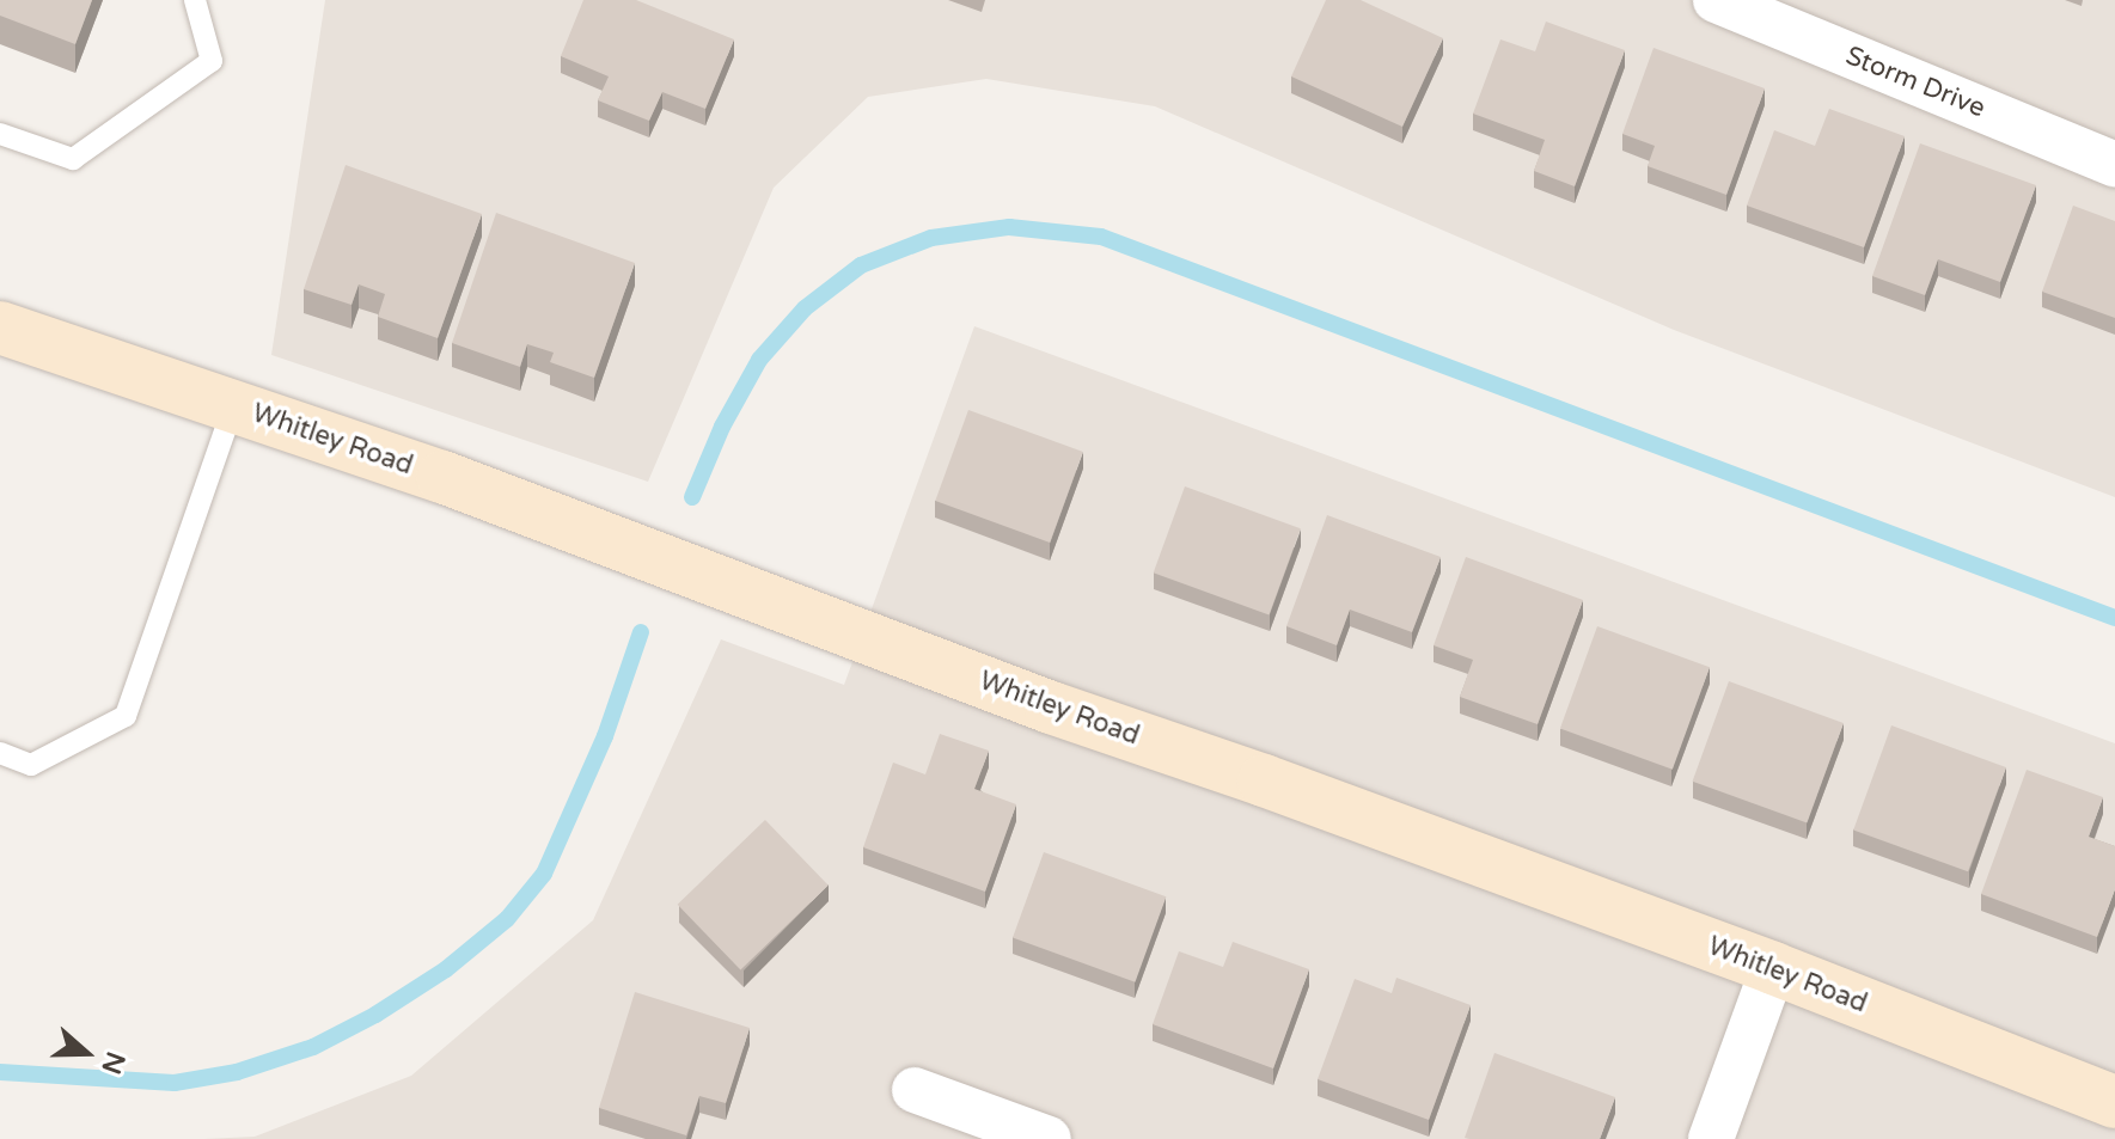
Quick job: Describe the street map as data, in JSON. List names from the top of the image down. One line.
{"streets":{"street":["Storm Drive","Whitley Road"]},"north":"right"}
